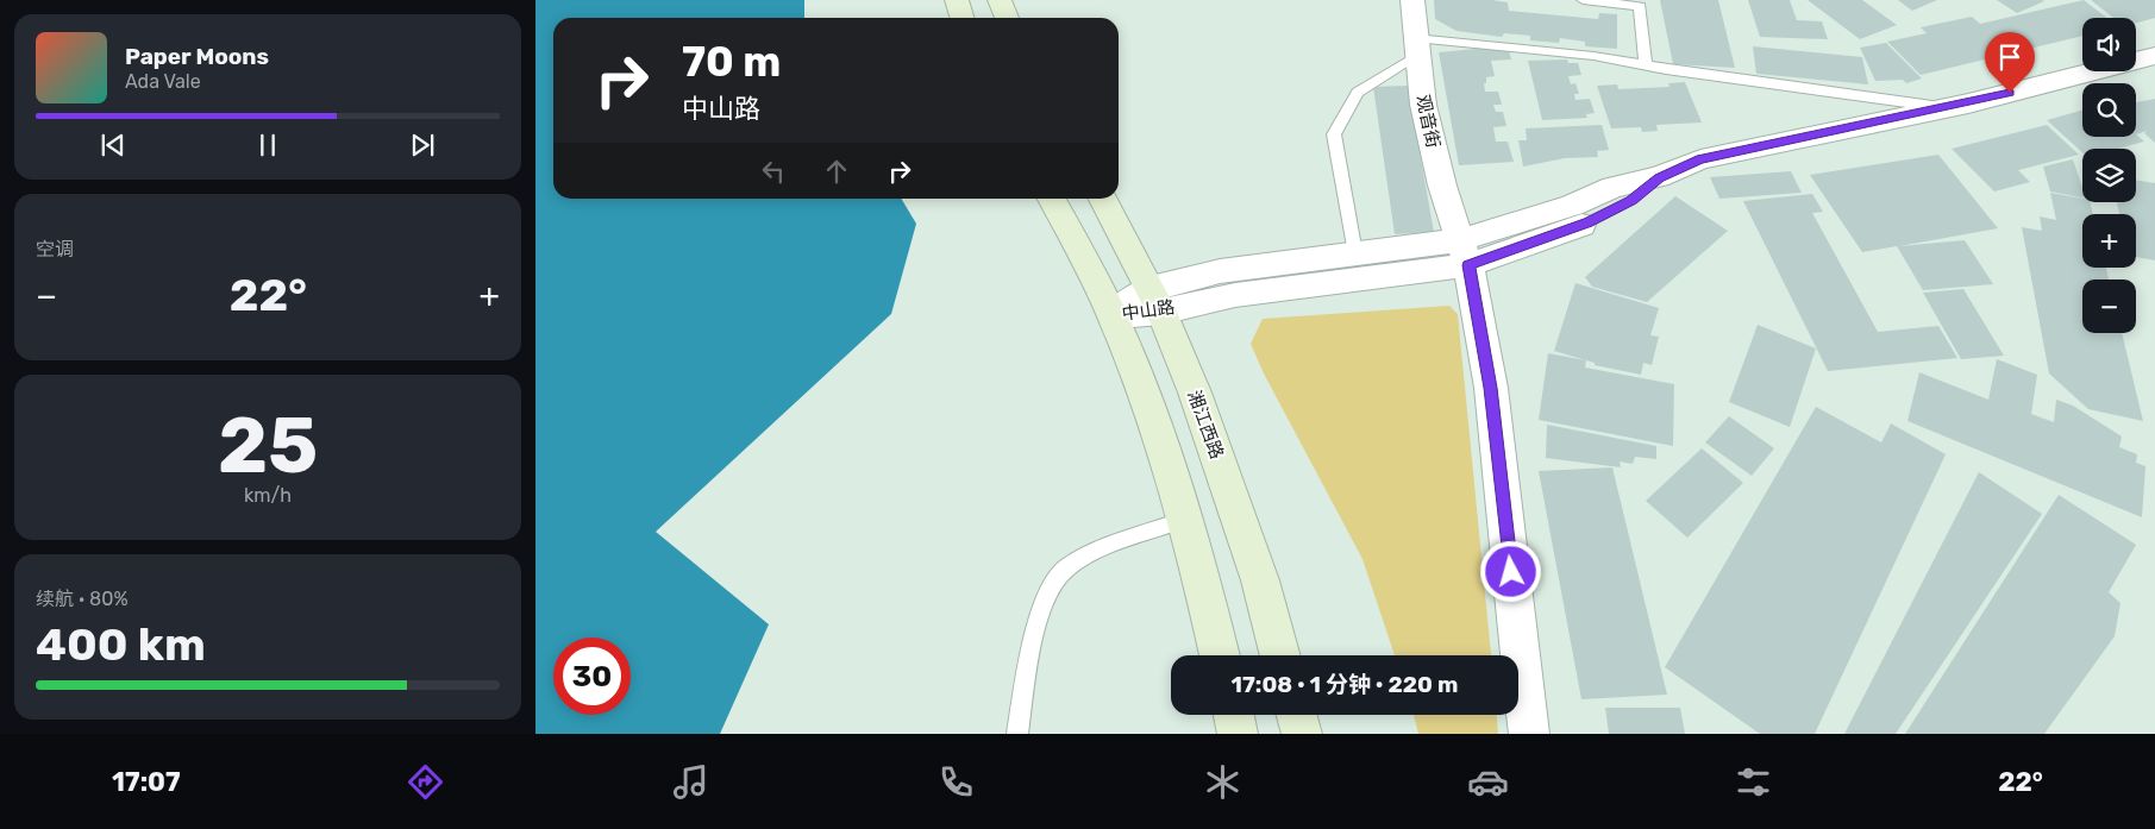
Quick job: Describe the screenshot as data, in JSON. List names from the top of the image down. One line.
{"streets":{"main road":["湘江西路"],"street":["观音街","中山路"]},"crossings":[["观音街","中山路"],["中山路","湘江西路"]],"page":{"map_buttons":["+","−"],"turn":["70 m","中山路"],"song":["Paper Moons","Ada Vale"],"tile":["空调",["25","km/h"],["续航 · 80%","400 km"]],"heat":["−","22°","+"],"limit":"30","trip":"17:08 · 1 分钟 · 220 m","tabs":["17:07","22°"]}}
